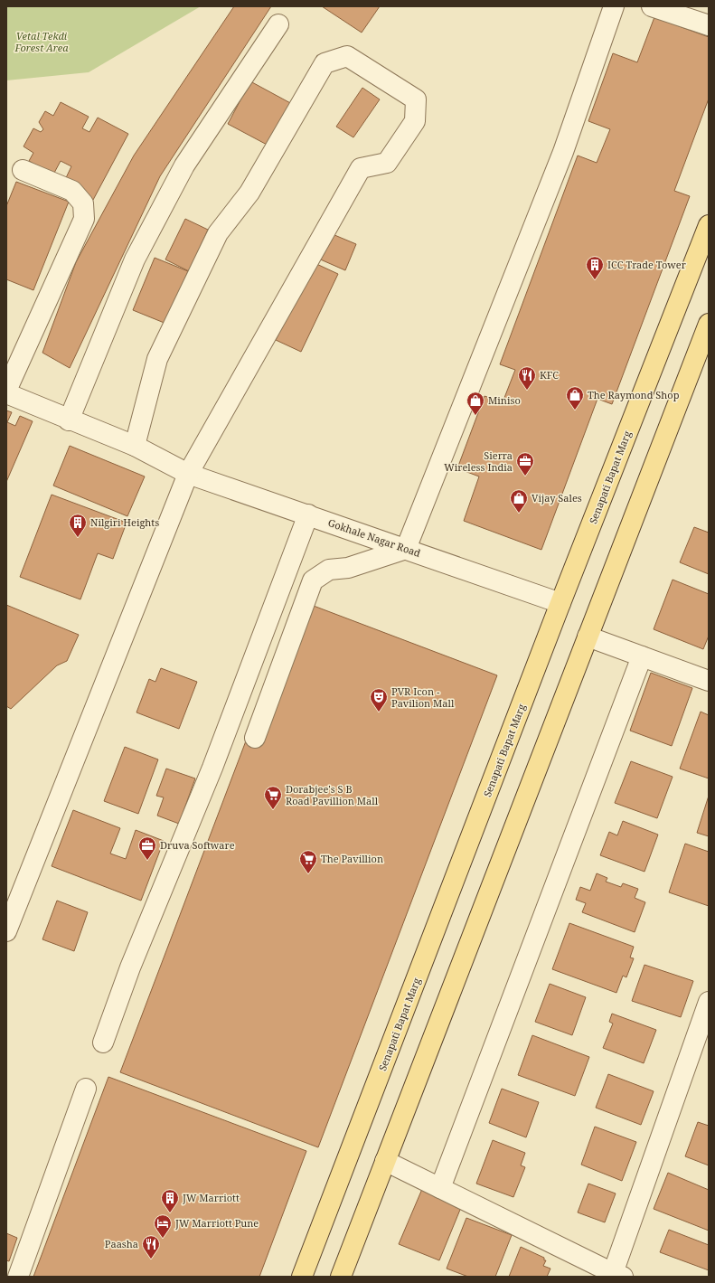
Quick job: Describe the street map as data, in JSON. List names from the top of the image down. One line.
{"streets":{"main road":["Senapati Bapat Marg"],"street":["Gokhale Nagar Road"]},"crossings":[["Senapati Bapat Marg","Gokhale Nagar Road"]],"parks":["Vetal Tekdi Forest Area"],"places":{"building":["ICC Trade Tower","Nilgiri Heights","JW Marriott"],"restaurant":["KFC","Paasha"],"shop":["The Raymond Shop","Miniso","Vijay Sales"],"office":["Sierra Wireless India","Druva Software"],"theatre":["PVR Icon - Pavilion Mall"],"supermarket":["Dorabjee's S B Road Pavillion Mall","The Pavillion"],"hotel":["JW Marriott Pune"]}}
